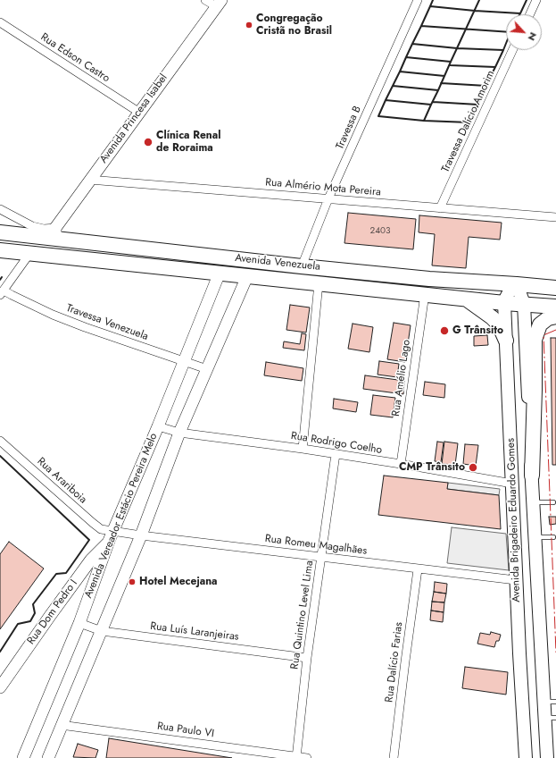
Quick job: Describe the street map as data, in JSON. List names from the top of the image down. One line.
{"streets":{"highway":["Avenida Venezuela"],"main road":["Avenida Brigadeiro Eduardo Gomes"],"street":["Rua Edson Castro","Avenida Princesa Isabel","Travessa Dalício Amorim","Travessa B","Rua Almério Mota Pereira","Travessa Venezuela","Rua Amélio Lago","Rua Rodrigo Coelho","Rua Arariboia","Avenida Vereador Estácio Pereira Melo","Rua Romeu Magalhães","Rua Dom Pedro I","Rua Quintino Level Lima","Rua Luís Laranjeiras","Rua Dalício Farias","Rua Paulo VI"]},"crossings":[["Rua Edson Castro","Avenida Princesa Isabel"],["Avenida Princesa Isabel","Rua Almério Mota Pereira"],["Avenida Princesa Isabel","Avenida Venezuela"],["Travessa Dalício Amorim","Rua Almério Mota Pereira"],["Travessa B","Rua Almério Mota Pereira"],["Travessa B","Avenida Venezuela"],["Avenida Venezuela","Rua Amélio Lago"],["Avenida Venezuela","Avenida Vereador Estácio Pereira Melo"],["Avenida Venezuela","Avenida Brigadeiro Eduardo Gomes"],["Travessa Venezuela","Avenida Vereador Estácio Pereira Melo"],["Rua Amélio Lago","Rua Rodrigo Coelho"],["Rua Rodrigo Coelho","Avenida Vereador Estácio Pereira Melo"],["Rua Rodrigo Coelho","Avenida Brigadeiro Eduardo Gomes"],["Rua Rodrigo Coelho","Rua Quintino Level Lima"],["Rua Arariboia","Avenida Vereador Estácio Pereira Melo"],["Rua Arariboia","Rua Romeu Magalhães"],["Rua Arariboia","Rua Dom Pedro I"],["Avenida Vereador Estácio Pereira Melo","Rua Romeu Magalhães"],["Avenida Vereador Estácio Pereira Melo","Rua Dom Pedro I"],["Avenida Vereador Estácio Pereira Melo","Rua Luís Laranjeiras"],["Avenida Brigadeiro Eduardo Gomes","Rua Romeu Magalhães"],["Rua Romeu Magalhães","Rua Dom Pedro I"],["Rua Romeu Magalhães","Rua Quintino Level Lima"],["Rua Romeu Magalhães","Rua Dalício Farias"],["Rua Quintino Level Lima","Rua Luís Laranjeiras"],["Rua Quintino Level Lima","Rua Paulo VI"]],"places":["Congregação Cristã no Brasil","Clínica Renal de Roraima","G Trânsito","CMP Trânsito","Hotel Mecejana"],"house_numbers":["2403"],"north":"bottom right"}
